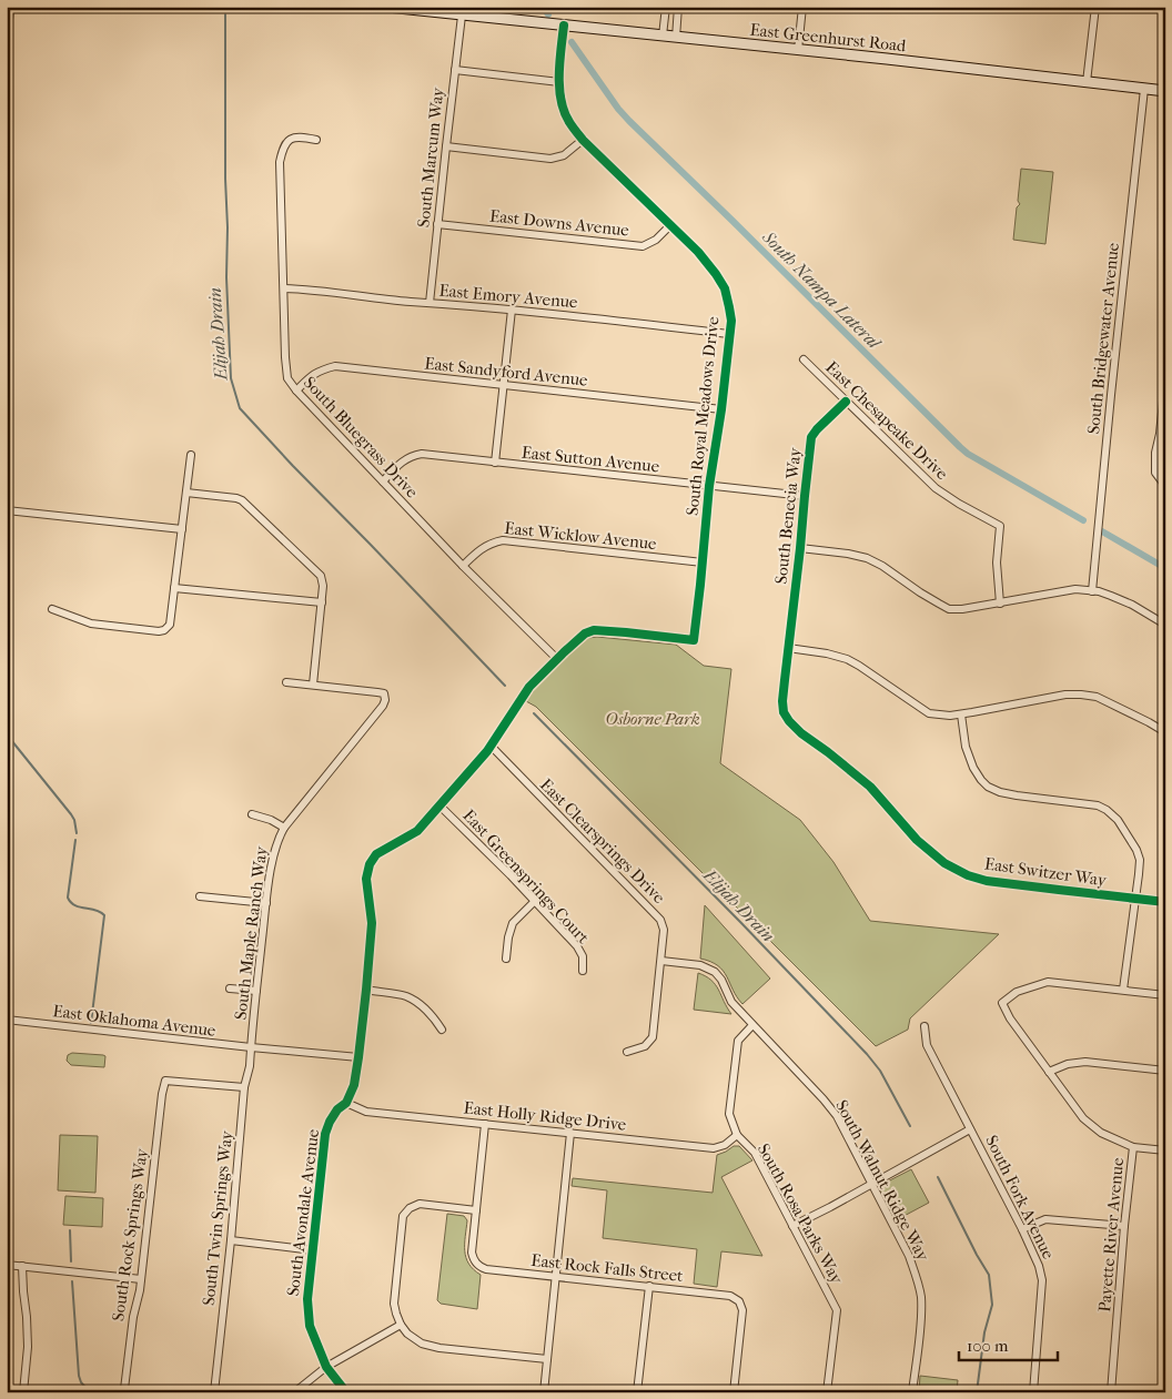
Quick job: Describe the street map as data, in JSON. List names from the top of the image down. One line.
{"streets":{"main road":["East Greenhurst Road"],"street":["South Marcum Way","East Downs Avenue","East Emory Avenue","South Bridgewater Avenue","East Sandyford Avenue","South Royal Meadows Drive","East Chesapeake Drive","South Bluegrass Drive","East Sutton Avenue","South Benecia Way","East Wicklow Avenue","East Clearsprings Drive","East Switzer Way","East Greensprings Court","South Maple Ranch Way","East Oklahoma Avenue","East Holly Ridge Drive","South Walnut Ridge Way","South Fork Avenue","South Avondale Avenue","South Rosa Parks Way","South Twin Springs Way","South Rock Springs Way","Payette River Avenue","East Rock Falls Street"]},"crossings":[["East Greenhurst Road","South Marcum Way"],["East Greenhurst Road","South Bridgewater Avenue"],["East Greenhurst Road","South Royal Meadows Drive"],["South Marcum Way","East Downs Avenue"],["South Marcum Way","East Emory Avenue"],["East Downs Avenue","South Royal Meadows Drive"],["East Emory Avenue","South Royal Meadows Drive"],["East Emory Avenue","South Bluegrass Drive"],["East Sandyford Avenue","South Royal Meadows Drive"],["East Sandyford Avenue","South Bluegrass Drive"],["South Royal Meadows Drive","East Sutton Avenue"],["South Royal Meadows Drive","East Wicklow Avenue"],["South Royal Meadows Drive","South Avondale Avenue"],["East Chesapeake Drive","South Benecia Way"],["South Bluegrass Drive","East Sutton Avenue"],["South Bluegrass Drive","East Wicklow Avenue"],["South Bluegrass Drive","South Avondale Avenue"],["East Sutton Avenue","South Benecia Way"],["South Benecia Way","East Switzer Way"],["East Clearsprings Drive","South Walnut Ridge Way"],["East Clearsprings Drive","South Avondale Avenue"],["East Greensprings Court","South Avondale Avenue"],["South Maple Ranch Way","East Oklahoma Avenue"],["South Maple Ranch Way","South Twin Springs Way"],["East Oklahoma Avenue","South Avondale Avenue"],["East Oklahoma Avenue","South Twin Springs Way"],["East Holly Ridge Drive","South Avondale Avenue"],["East Holly Ridge Drive","South Rosa Parks Way"],["South Walnut Ridge Way","South Rosa Parks Way"],["South Twin Springs Way","South Rock Springs Way"]],"water":["South Nampa Lateral","Elijah Drain"],"parks":["Osborne Park"],"scale_bar":"100 m"}
